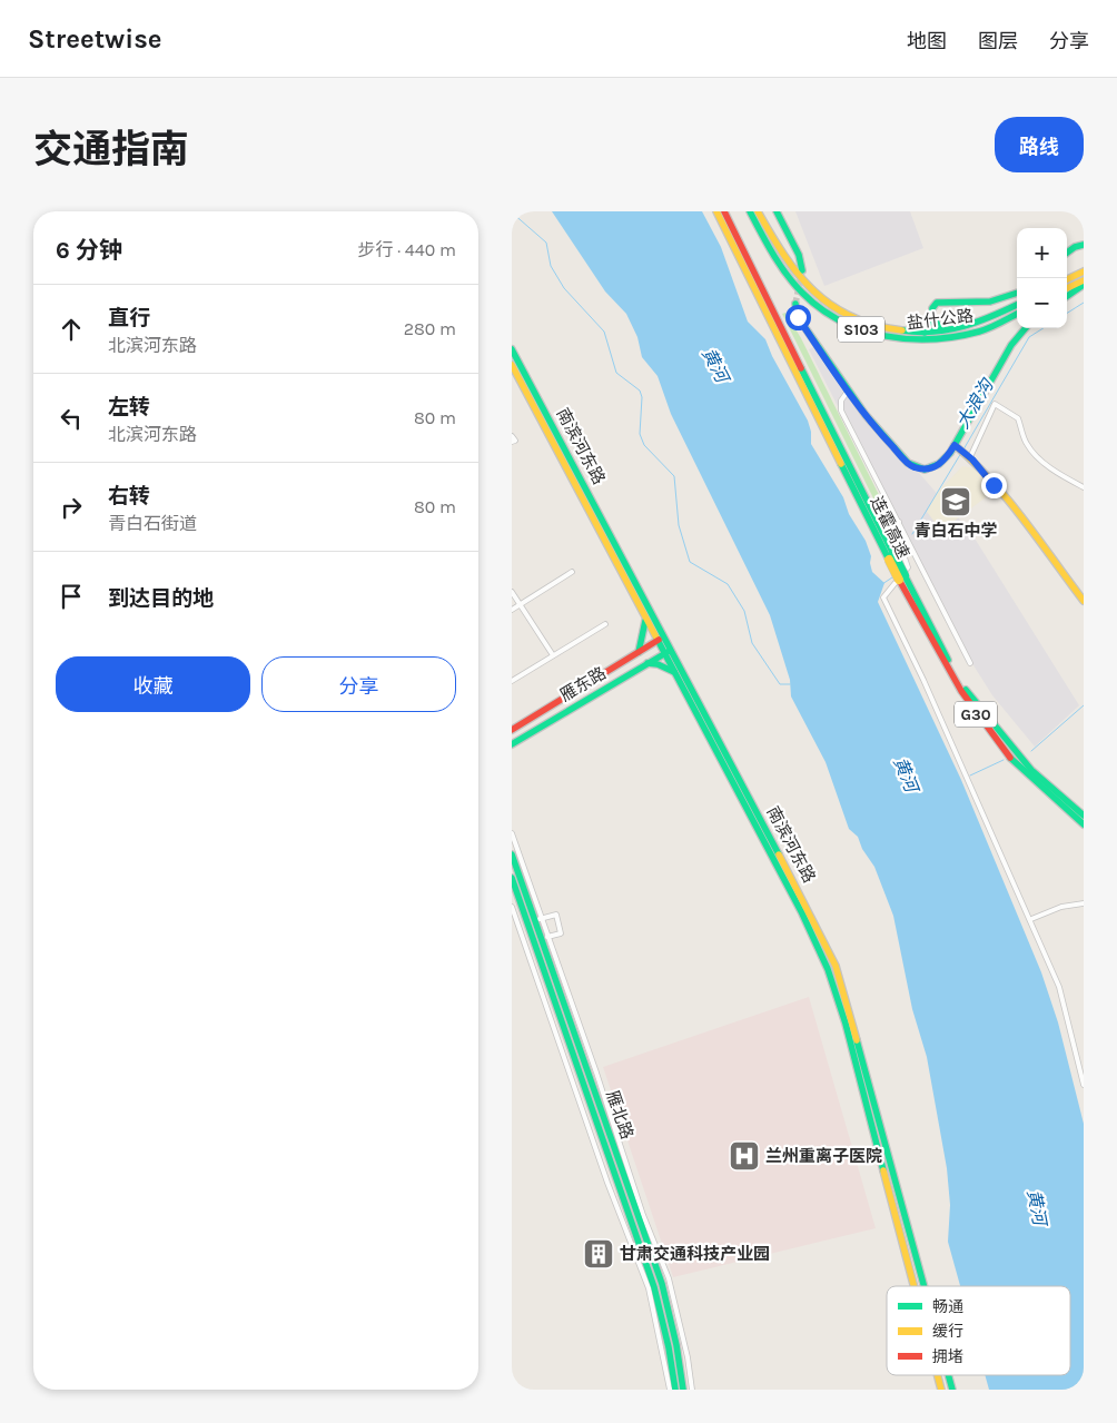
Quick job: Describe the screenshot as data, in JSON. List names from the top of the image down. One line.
{"streets":{"main road":["盐什公路","S103","南滨河东路","连霍高速","雁东路","G30","雁北路"]},"crossings":[["南滨河东路","雁东路"]],"water":["黄河","大浪沟"],"places":{"school or university":["青白石中学"],"hospital":["兰州重离子医院"],"building":["甘肃交通科技产业园"]},"legend":["畅通","缓行","拥堵"],"page":{"header":"Streetwise","nav":["地图","图层","分享"],"title":"交通指南","buttons":["路线",["收藏","分享"]],"heading":["6 分钟","步行 · 440 m"],"map_buttons":["+","−"],"list":[["直行","北滨河东路","280 m"],["左转","北滨河东路","80 m"],["右转","青白石街道","80 m"],"到达目的地"]}}
